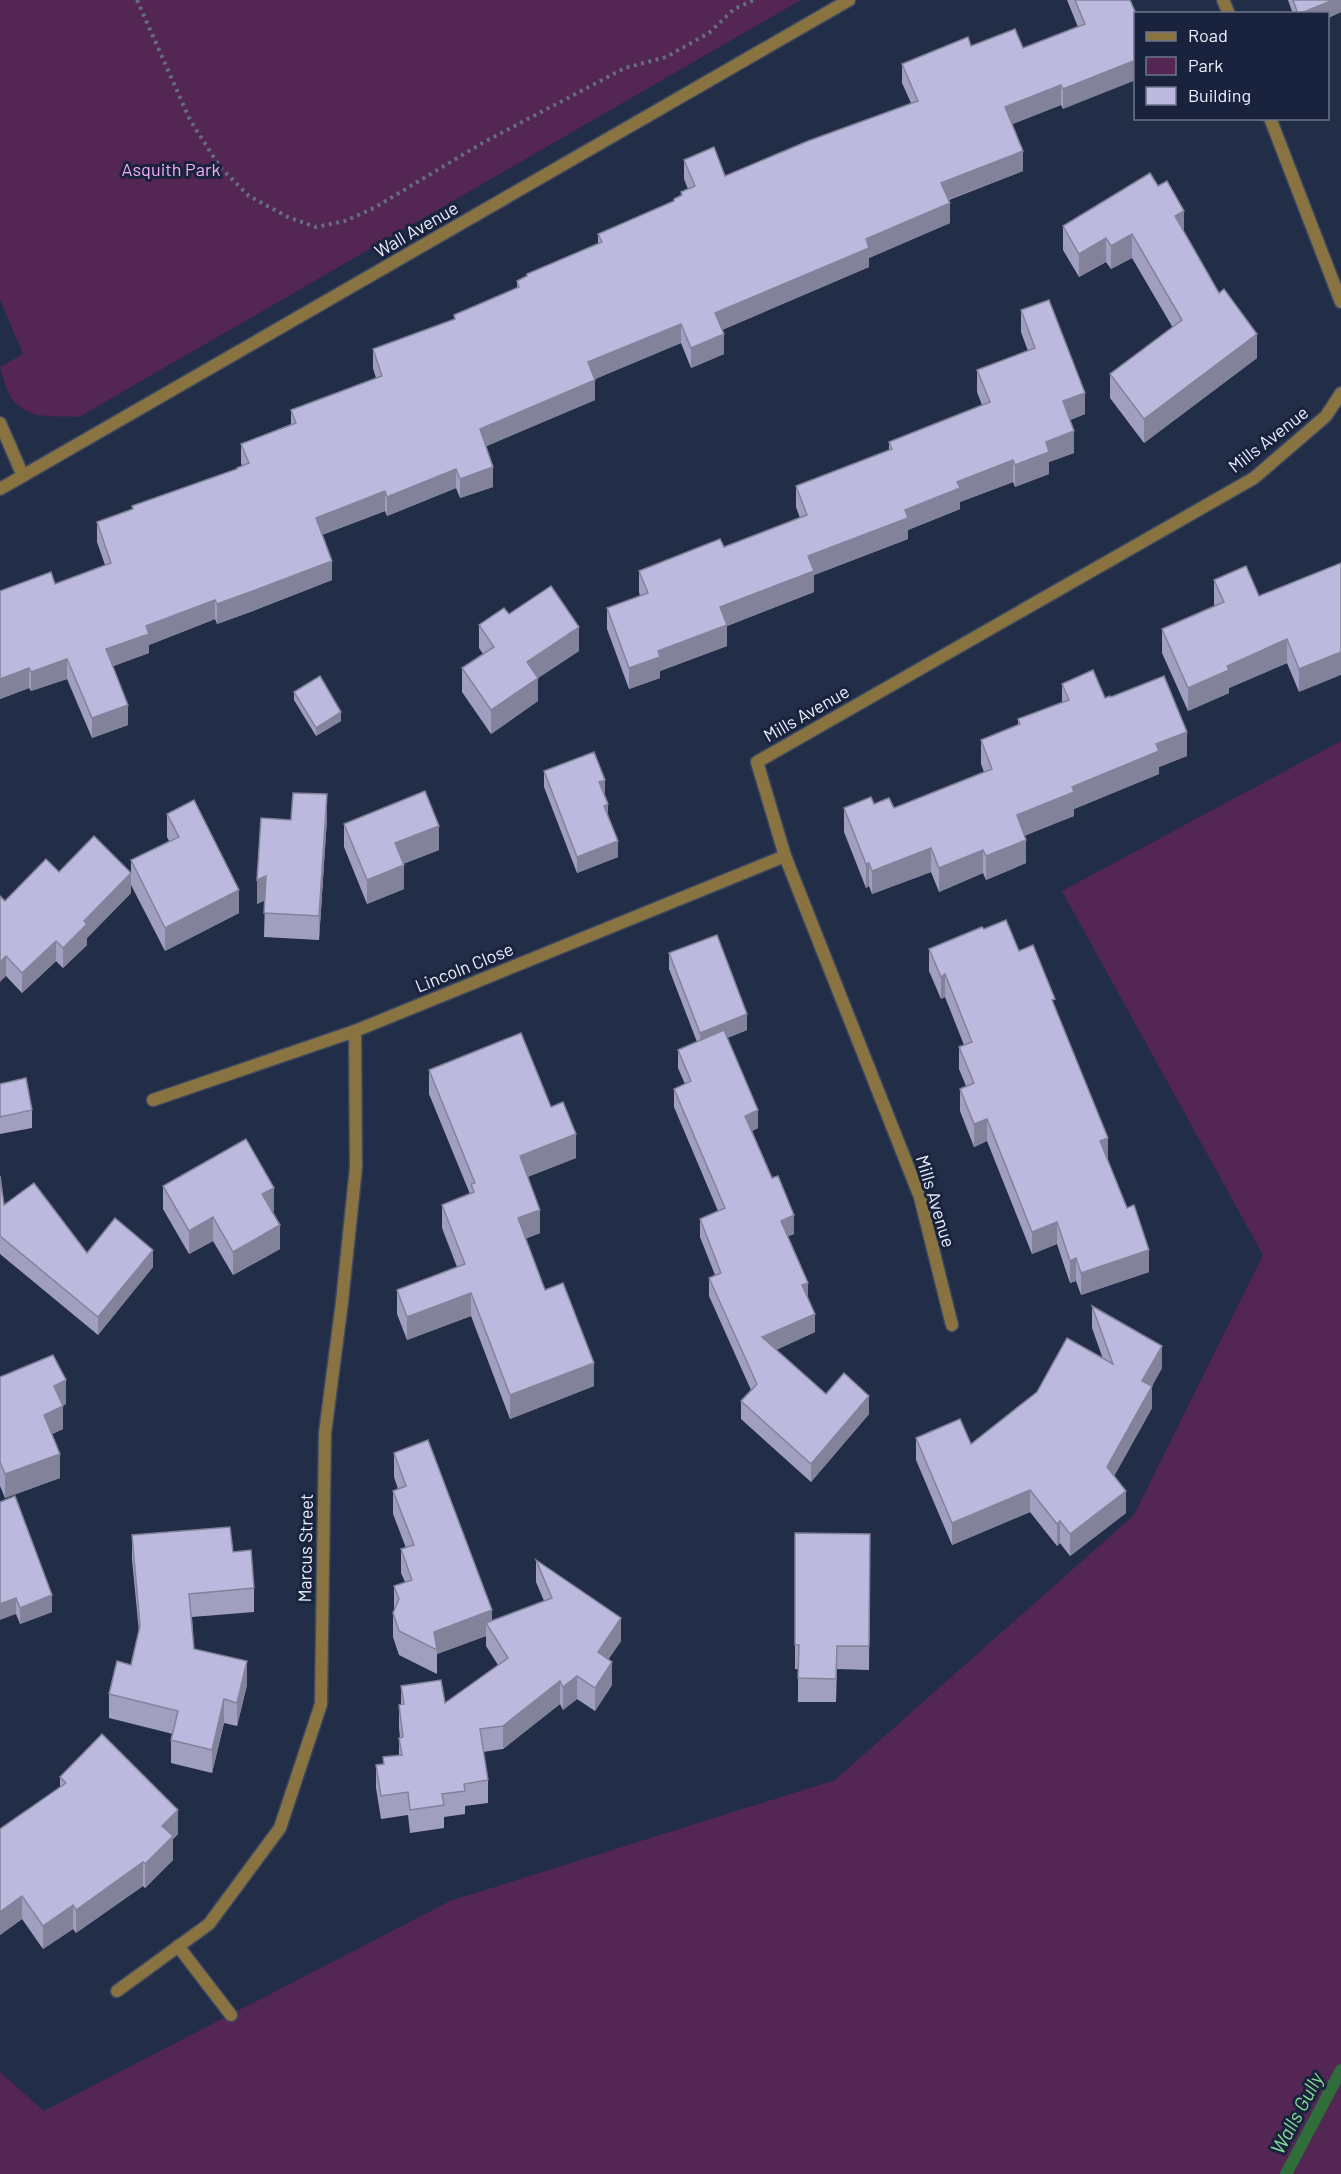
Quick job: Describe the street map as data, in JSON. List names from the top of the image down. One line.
{"streets":{"street":["Wall Avenue","Mills Avenue","Lincoln Close","Marcus Street"]},"crossings":[["Mills Avenue","Lincoln Close"],["Lincoln Close","Marcus Street"]],"water":["Walls Gully"],"parks":["Asquith Park"],"legend":["Road","Park","Building"]}
